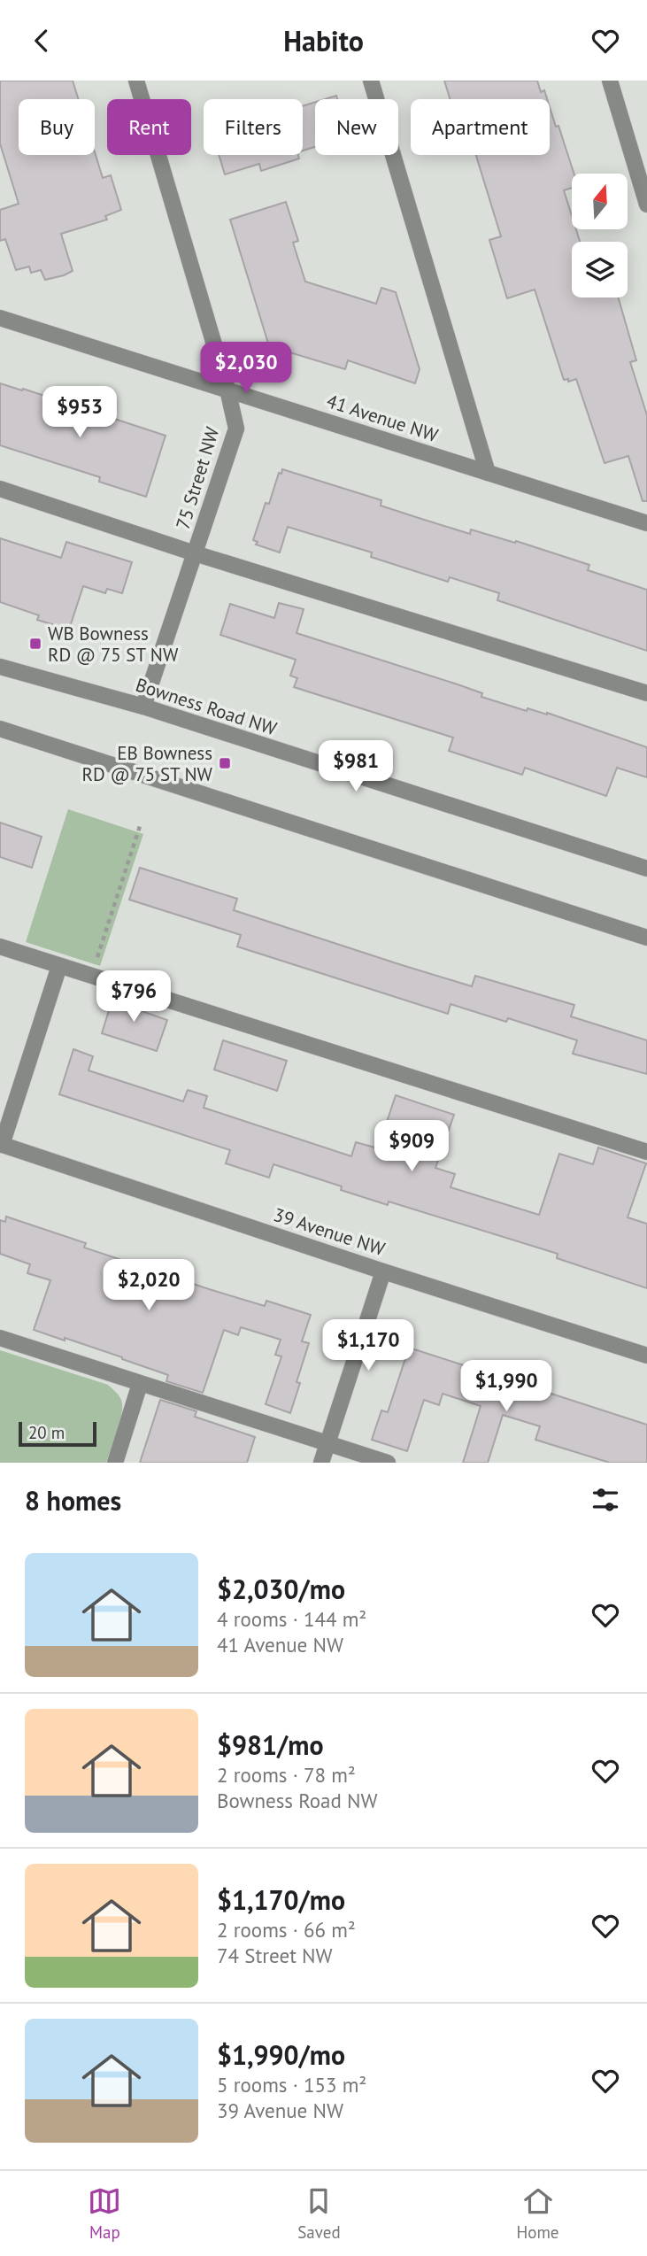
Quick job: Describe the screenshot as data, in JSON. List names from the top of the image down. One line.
{"streets":{"street":["41 Avenue NW","75 Street NW","Bowness Road NW","39 Avenue NW"]},"crossings":[["41 Avenue NW","75 Street NW"],["75 Street NW","Bowness Road NW"]],"places":{"transit":["WB Bowness RD @ 75 ST NW","EB Bowness RD @ 75 ST NW"]},"scale_bar":"20 m","north":"top","page":{"header":"Habito","chip":["Buy","Rent","Filters","New","Apartment"],"price":["$2,030","$953","$981","$796","$909","$2,020","$1,170","$1,990"],"scale":"20 m","heading":"8 homes","list":[{"name":"$2,030/mo","note":"4 rooms · 144 m² · 41 Avenue NW"},{"name":"$981/mo","note":"2 rooms · 78 m² · Bowness Road NW"},{"name":"$1,170/mo","note":"2 rooms · 66 m² · 74 Street NW"},{"name":"$1,990/mo","note":"5 rooms · 153 m² · 39 Avenue NW"}],"tabs":["Map","Saved","Home"]}}
